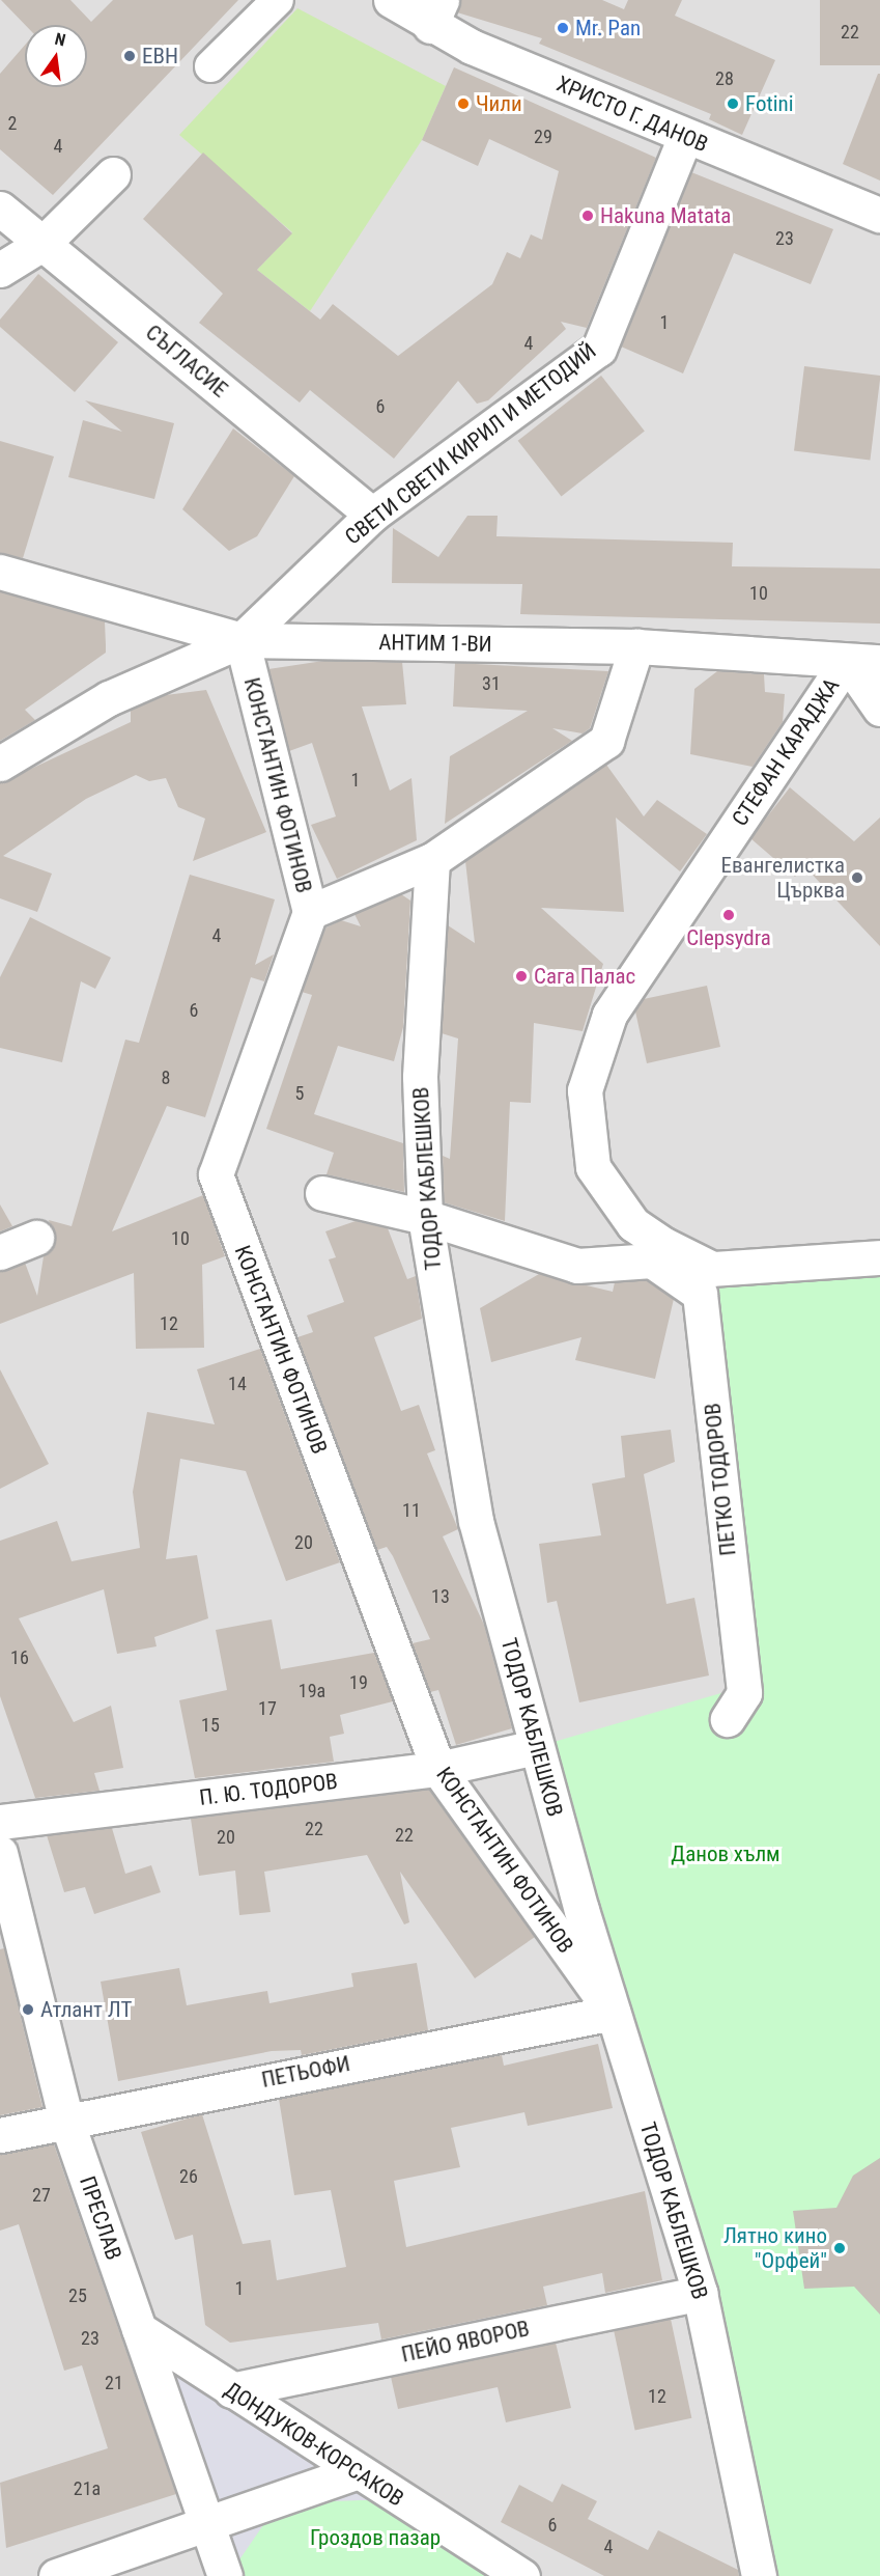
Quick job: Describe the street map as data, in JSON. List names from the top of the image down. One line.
{"streets":{"street":["ХРИСТО Г. ДАНОВ","СЪГЛАСИЕ","СВЕТИ СВЕТИ КИРИЛ И МЕТОДИЙ","АНТИМ 1-ВИ","СТЕФАН КАРАДЖА","КОНСТАНТИН ФОТИНОВ","ТОДОР КАБЛЕШКОВ","ПЕТКО ТОДОРОВ","П. Ю. ТОДОРОВ","ПЕТЬОФИ","ПРЕСЛАВ","ПЕЙО ЯВОРОВ","ДОНДУКОВ-КОРСАКОВ"]},"crossings":[["ХРИСТО Г. ДАНОВ","СВЕТИ СВЕТИ КИРИЛ И МЕТОДИЙ"],["СЪГЛАСИЕ","СВЕТИ СВЕТИ КИРИЛ И МЕТОДИЙ"],["СВЕТИ СВЕТИ КИРИЛ И МЕТОДИЙ","АНТИМ 1-ВИ"],["СВЕТИ СВЕТИ КИРИЛ И МЕТОДИЙ","КОНСТАНТИН ФОТИНОВ"],["АНТИМ 1-ВИ","СТЕФАН КАРАДЖА"],["АНТИМ 1-ВИ","КОНСТАНТИН ФОТИНОВ"],["КОНСТАНТИН ФОТИНОВ","ТОДОР КАБЛЕШКОВ"],["КОНСТАНТИН ФОТИНОВ","П. Ю. ТОДОРОВ"],["КОНСТАНТИН ФОТИНОВ","ПЕТЬОФИ"],["ТОДОР КАБЛЕШКОВ","ПЕТКО ТОДОРОВ"],["ТОДОР КАБЛЕШКОВ","П. Ю. ТОДОРОВ"],["ТОДОР КАБЛЕШКОВ","ПЕТЬОФИ"],["ТОДОР КАБЛЕШКОВ","ПЕЙО ЯВОРОВ"],["ПЕТЬОФИ","ПРЕСЛАВ"],["ПРЕСЛАВ","ДОНДУКОВ-КОРСАКОВ"],["ПЕЙО ЯВОРОВ","ДОНДУКОВ-КОРСАКОВ"]],"parks":["Данов хълм","Гроздов пазар"],"places":["Mr. Pan","ЕВН","Чили","Fotini","Hakuna Matata","Евангелистка Църква","Clepsydra","Сага Палас","Атлант ЛТ","Лятно кино \"Орфей\""],"house_numbers":["22","28","2","29","4","23","1","4","6","10","31","1","4","6","8","5","10","12","14","11","20","13","16","19","19a","17","15","22","22","20","26","27","1","25","23","21","12","21a","6","4"],"north":"top"}
